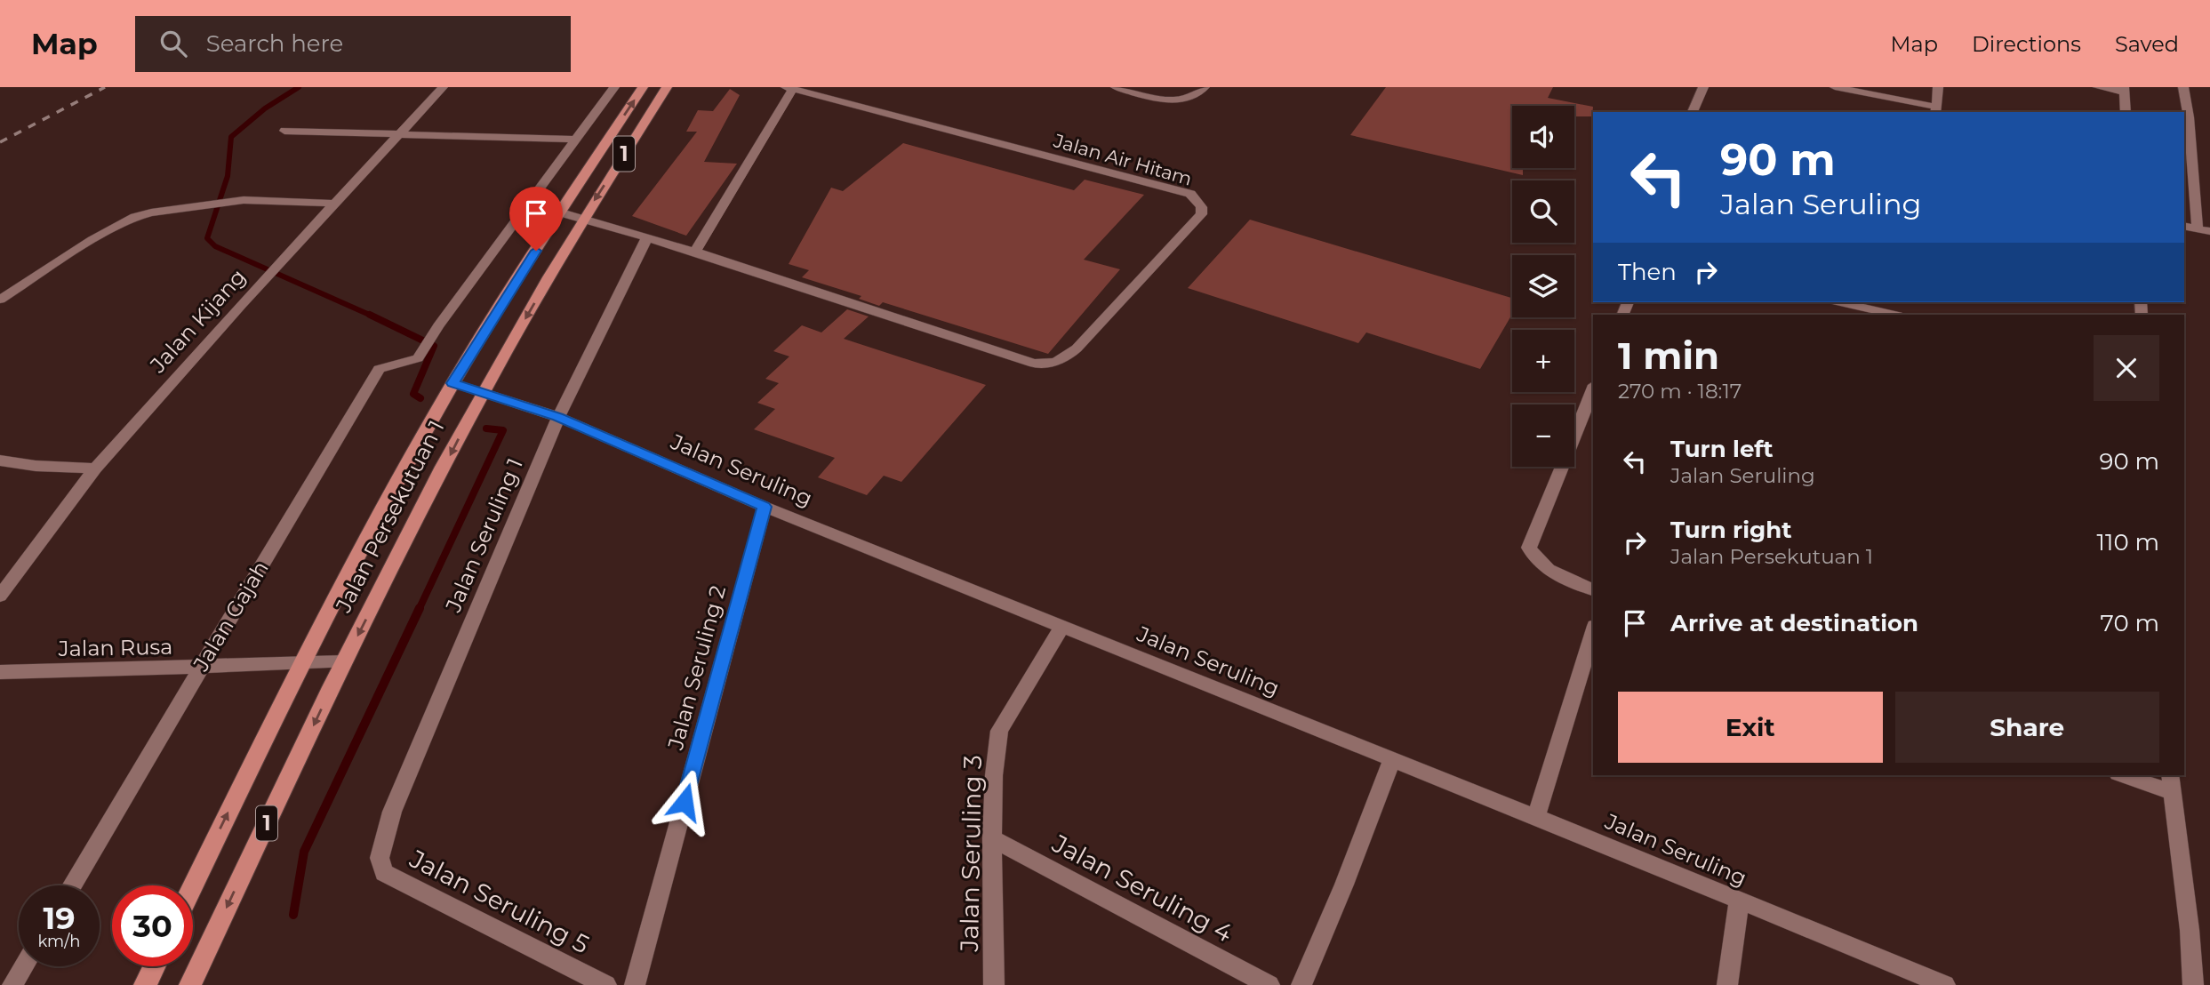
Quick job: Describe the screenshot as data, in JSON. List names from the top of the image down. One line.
{"streets":{"highway":["1","Jalan Persekutuan 1"],"street":["Jalan Air Hitam","Jalan Kijang","Jalan Seruling","Jalan Seruling 1","Jalan Gajah","Jalan Rusa","Jalan Seruling 2","Jalan Seruling 3","Jalan Seruling 4","Jalan Seruling 5"]},"crossings":[["Jalan Seruling","Jalan Persekutuan 1"],["Jalan Seruling","Jalan Seruling 1"],["Jalan Seruling","Jalan Seruling 2"],["Jalan Seruling","Jalan Seruling 3"],["Jalan Persekutuan 1","Jalan Rusa"],["Jalan Seruling 1","Jalan Seruling 5"],["Jalan Gajah","Jalan Rusa"],["Jalan Seruling 3","Jalan Seruling 4"]],"page":{"header":"Map","search":"Search here","nav":["Map","Directions","Saved"],"map_buttons":["+","−"],"turn":["90 m","Jalan Seruling"],"then":"Then","heading":["1 min","270 m · 18:17"],"list":[{"name":"Turn left","note":"Jalan Seruling","value":"90 m"},{"name":"Turn right","note":"Jalan Persekutuan 1","value":"110 m"},{"name":"Arrive at destination","value":"70 m"}],"buttons":["Exit","Share"],"speed":"19 km/h","limit":"30"}}
